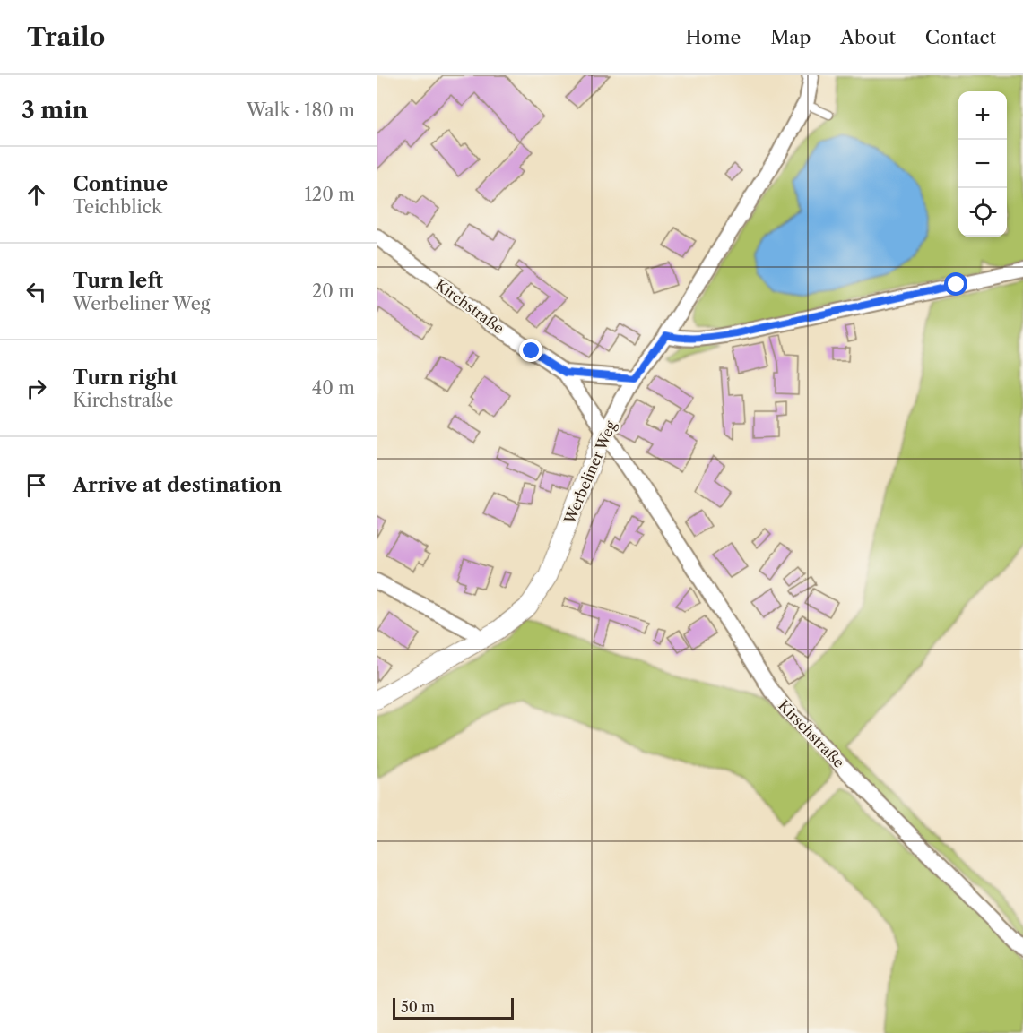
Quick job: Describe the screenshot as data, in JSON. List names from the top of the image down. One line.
{"streets":{"street":["Kirchstraße","Werbeliner Weg","Kirschstraße"]},"crossings":[["Kirchstraße","Werbeliner Weg"],["Kirchstraße","Kirschstraße"],["Werbeliner Weg","Kirschstraße"]],"scale_bar":"50 m","page":{"header":"Trailo","nav":["Home","Map","About","Contact"],"heading":["3 min","Walk · 180 m"],"map_buttons":["+","−"],"list":[["Continue","Teichblick","120 m"],["Turn left","Werbeliner Weg","20 m"],["Turn right","Kirchstraße","40 m"],"Arrive at destination"],"scale":"50 m"}}
